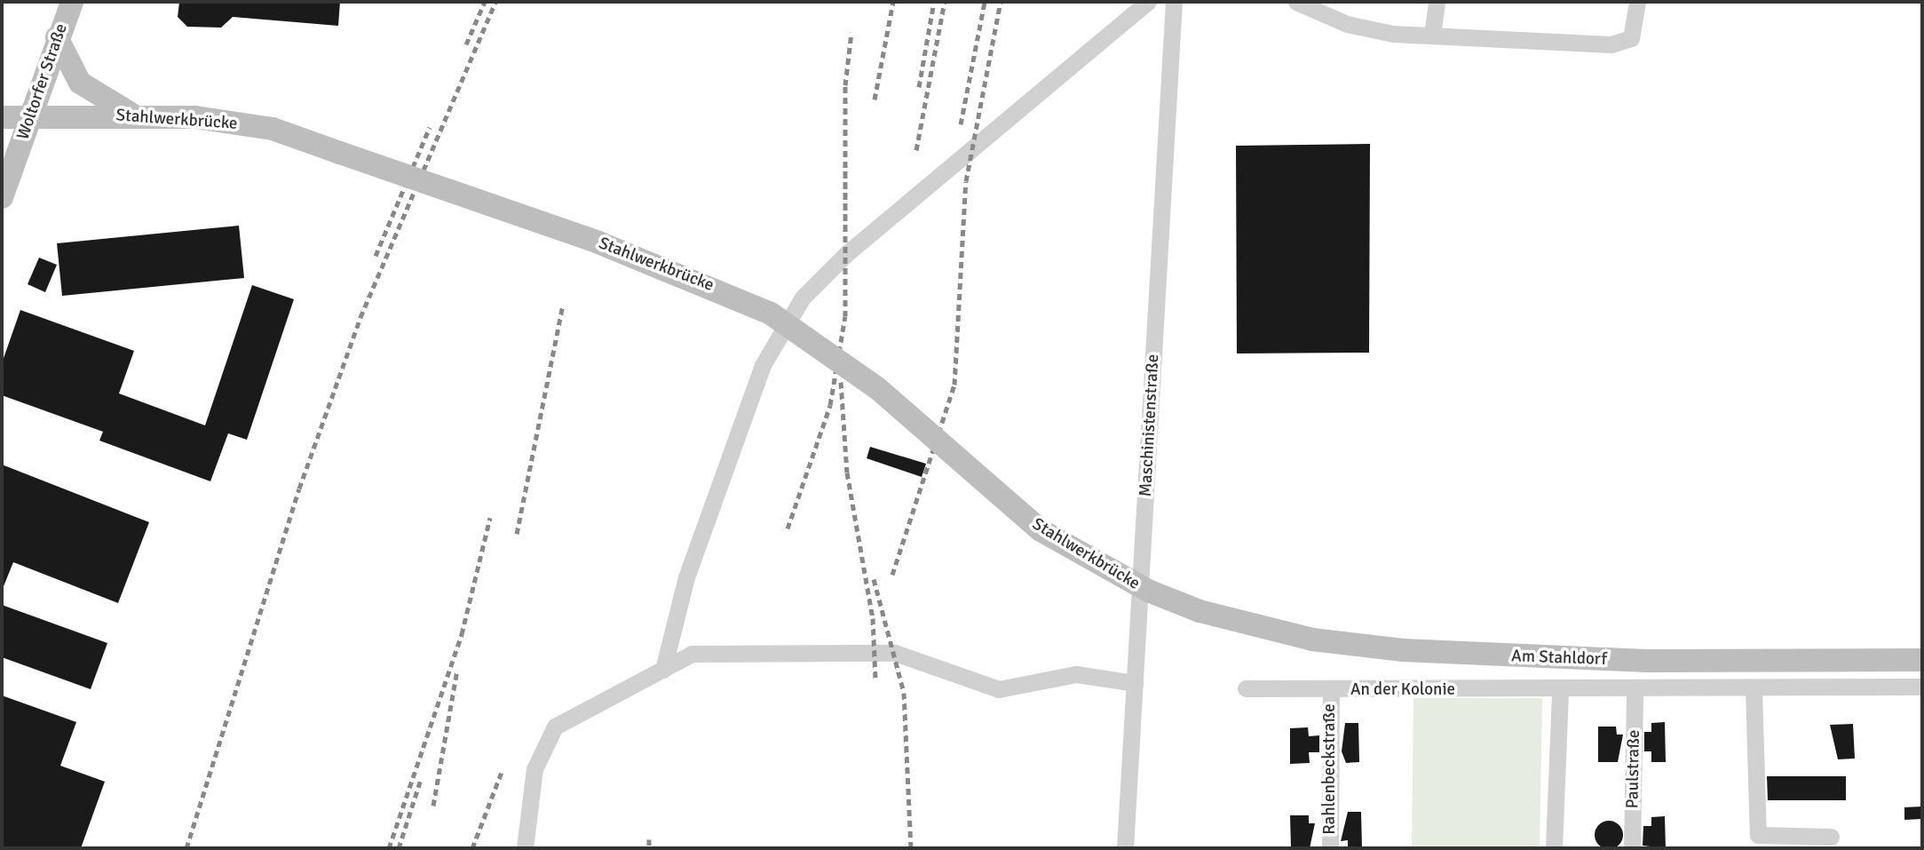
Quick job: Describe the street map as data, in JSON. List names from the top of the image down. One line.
{"streets":{"main road":["Woltorfer Straße","Stahlwerkbrücke","Am Stahldorf"],"street":["Maschinistenstraße","An der Kolonie","Rahlenbeckstraße","Paulstraße"]},"crossings":[["Woltorfer Straße","Stahlwerkbrücke"],["Stahlwerkbrücke","Am Stahldorf"],["An der Kolonie","Rahlenbeckstraße"],["An der Kolonie","Paulstraße"]]}
